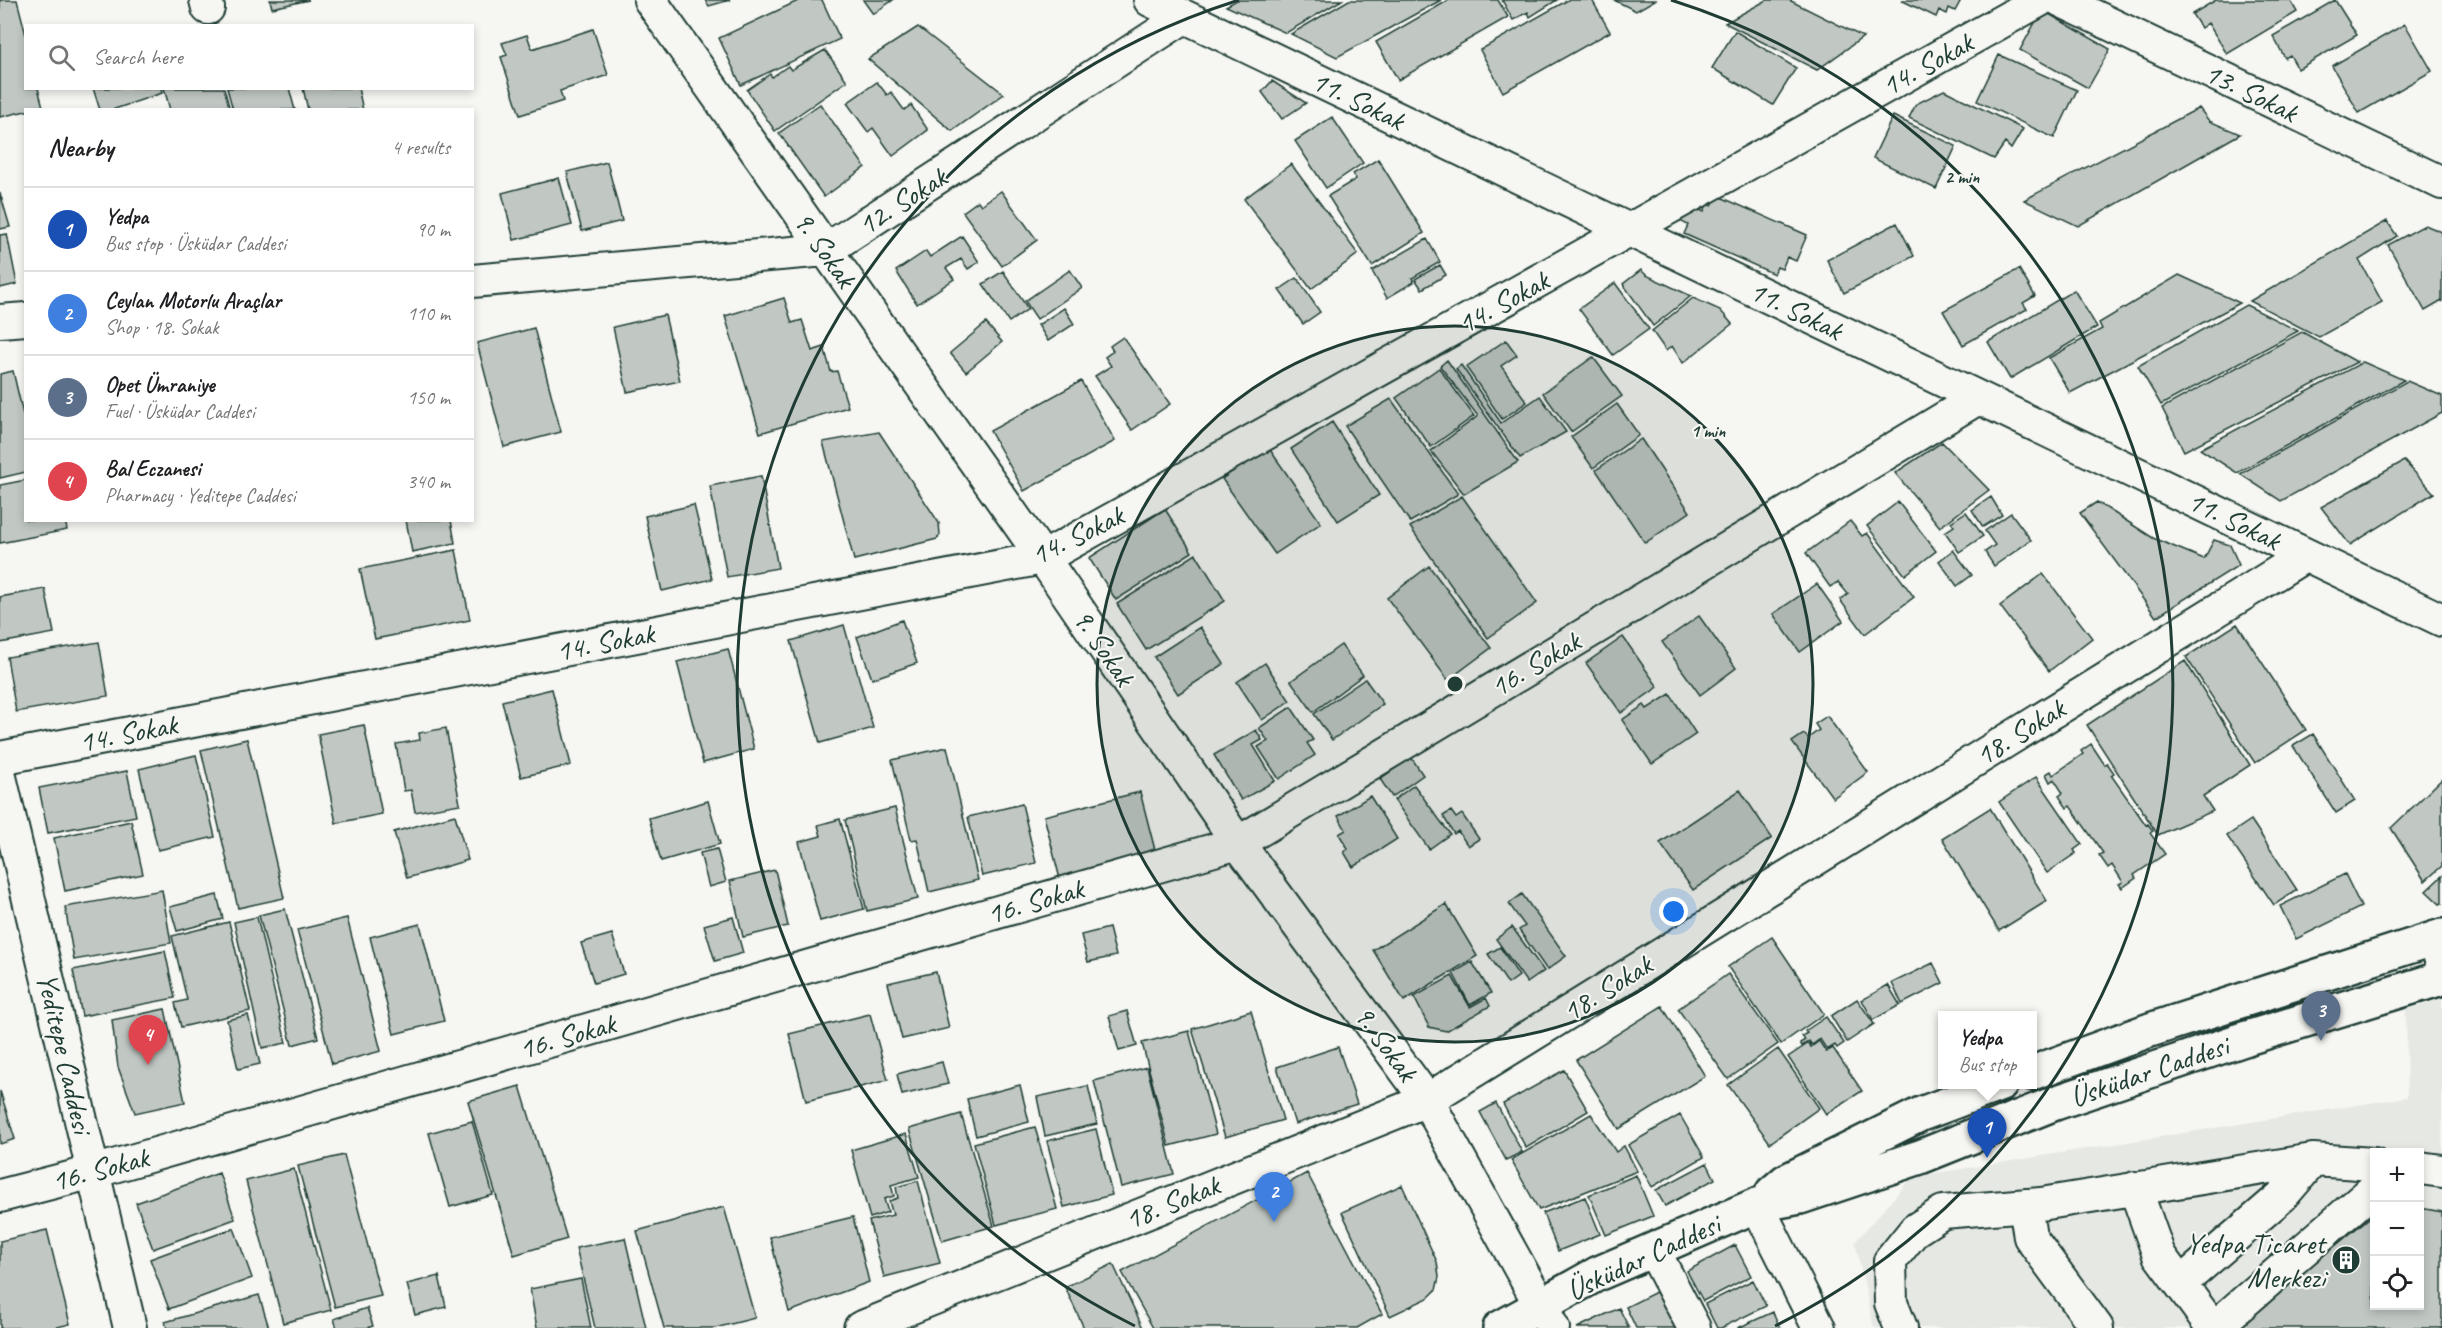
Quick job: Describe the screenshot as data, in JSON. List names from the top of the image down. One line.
{"streets":{"main road":["Üsküdar Caddesi"],"street":["14. Sokak","13. Sokak","11. Sokak","12. Sokak","9. Sokak","16. Sokak","18. Sokak","Yeditepe Caddesi"]},"crossings":[["14. Sokak","11. Sokak"],["14. Sokak","9. Sokak"],["11. Sokak","12. Sokak"],["11. Sokak","16. Sokak"],["11. Sokak","18. Sokak"],["12. Sokak","9. Sokak"],["9. Sokak","16. Sokak"],["9. Sokak","18. Sokak"],["9. Sokak","Üsküdar Caddesi"],["16. Sokak","Yeditepe Caddesi"]],"places":{"building":["Yedpa Ticaret Merkezi"]},"page":{"search":"Search here","heading":["Nearby","4 results"],"list":[{"mark":"1","name":"Yedpa","note":"Bus stop · Üsküdar Caddesi","value":"90 m"},{"mark":"2","name":"Ceylan Motorlu Araçlar","note":"Shop · 18. Sokak","value":"110 m"},{"mark":"3","name":"Opet Ümraniye","note":"Fuel · Üsküdar Caddesi","value":"150 m"},{"mark":"4","name":"Bal Eczanesi","note":"Pharmacy · Yeditepe Caddesi","value":"340 m"}],"pins":["3","4","1","2"],"popup":["Yedpa","Bus stop"],"map_buttons":["+","−"]},"rings":["2 min","1 min"]}
